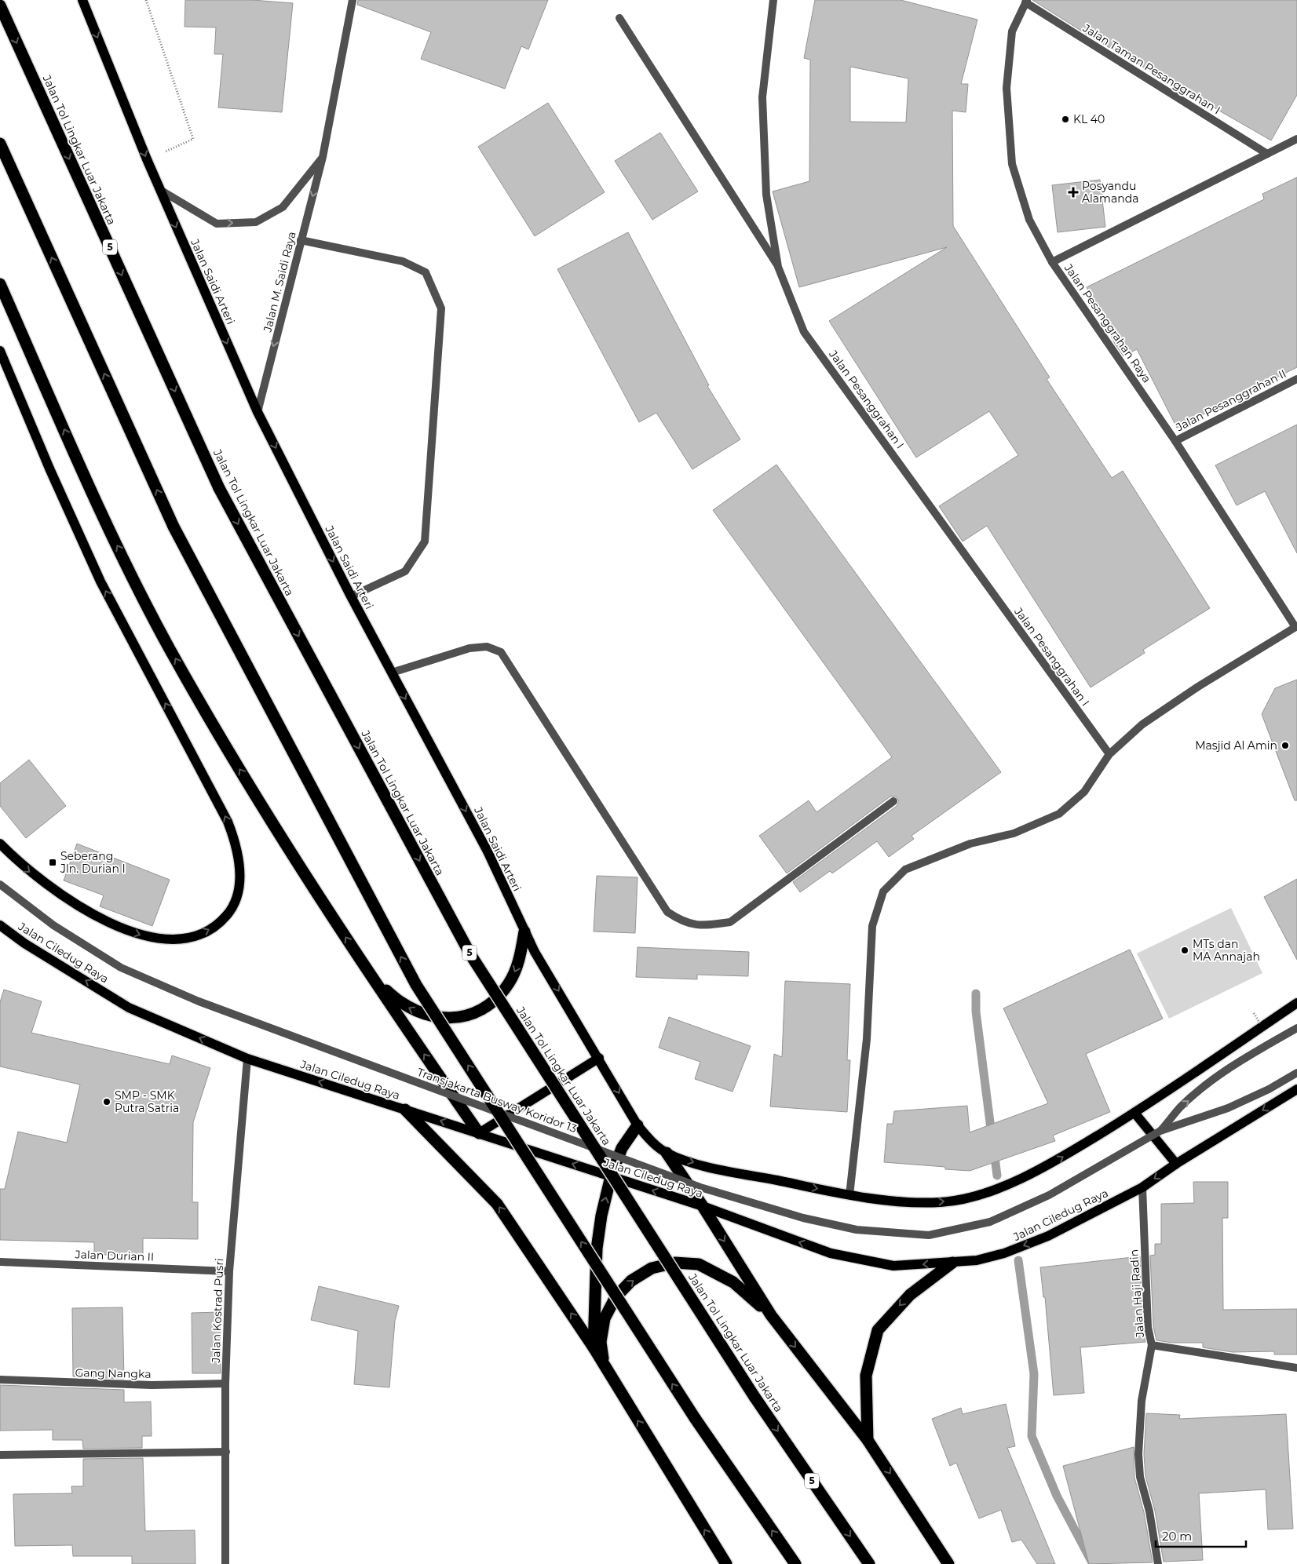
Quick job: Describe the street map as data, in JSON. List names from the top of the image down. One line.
{"streets":{"highway":["Jalan Tol Lingkar Luar Jakarta","5"],"main road":["Jalan Saidi Arteri","Jalan Ciledug Raya"],"street":["Jalan Taman Pesanggrahan I","Jalan M. Saidi Raya","Jalan Pesanggrahan Raya","Jalan Pesanggrahan I","Jalan Pesanggrahan II","Transjakarta Busway Koridor 13","Jalan Durian II","Jalan Haji Radin","Jalan Kostrad Pusri","Gang Nangka"]},"crossings":[["Jalan Taman Pesanggrahan I","Jalan Pesanggrahan Raya"],["Jalan Saidi Arteri","Jalan M. Saidi Raya"],["Jalan Pesanggrahan Raya","Jalan Pesanggrahan II"],["Jalan Ciledug Raya","Jalan Haji Radin"],["Jalan Ciledug Raya","Jalan Kostrad Pusri"],["Jalan Durian II","Jalan Kostrad Pusri"],["Jalan Kostrad Pusri","Gang Nangka"]],"one_way":["Jalan Saidi Arteri","Jalan Ciledug Raya"],"places":{"other":["KL 40","Masjid Al Amin","MTs dan MA Annajah","SMP - SMK Putra Satria"],"health":["Posyandu Alamanda"],"transit":["Seberang Jln. Durian I"]},"scale_bar":"20 m"}
